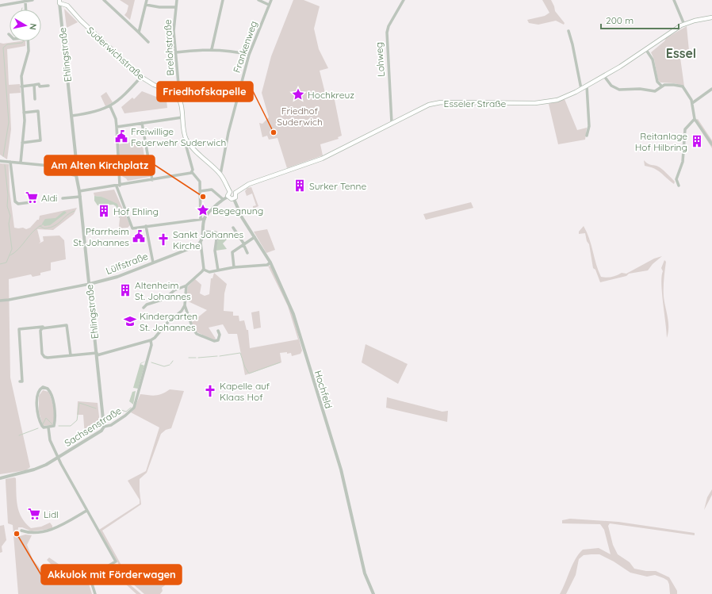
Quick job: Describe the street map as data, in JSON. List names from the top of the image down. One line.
{"streets":{"main road":["Suderwichstraße","Esseler Straße"],"street":["Frankenweg","Brelohstraße","Ehlingstraße","Lohweg","Lülfstraße","Hochfeld","Sachsenstraße"]},"crossings":[["Brelohstraße","Suderwichstraße"],["Suderwichstraße","Ehlingstraße"],["Ehlingstraße","Lülfstraße"],["Ehlingstraße","Sachsenstraße"],["Lohweg","Esseler Straße"],["Esseler Straße","Hochfeld"]],"districts":["Essel"],"parks":["Friedhof Suderwich"],"places":{"place":["Hochkreuz","Begegnung"],"other":["Friedhofskapelle","Am Alten Kirchplatz","Akkulok mit Förderwagen"],"public building":["Freiwillige Feuerwehr Suderwich","Pfarrheim St. Johannes"],"building":["Reitanlage Hof Hilbring","Surker Tenne","Hof Ehling","Altenheim St. Johannes"],"supermarket":["Aldi","Lidl"],"church":["Sankt Johannes Kirche","Kapelle auf Klaas Hof"],"school or university":["Kindergarten St. Johannes"]},"scale_bar":"200 m","north":"right"}
